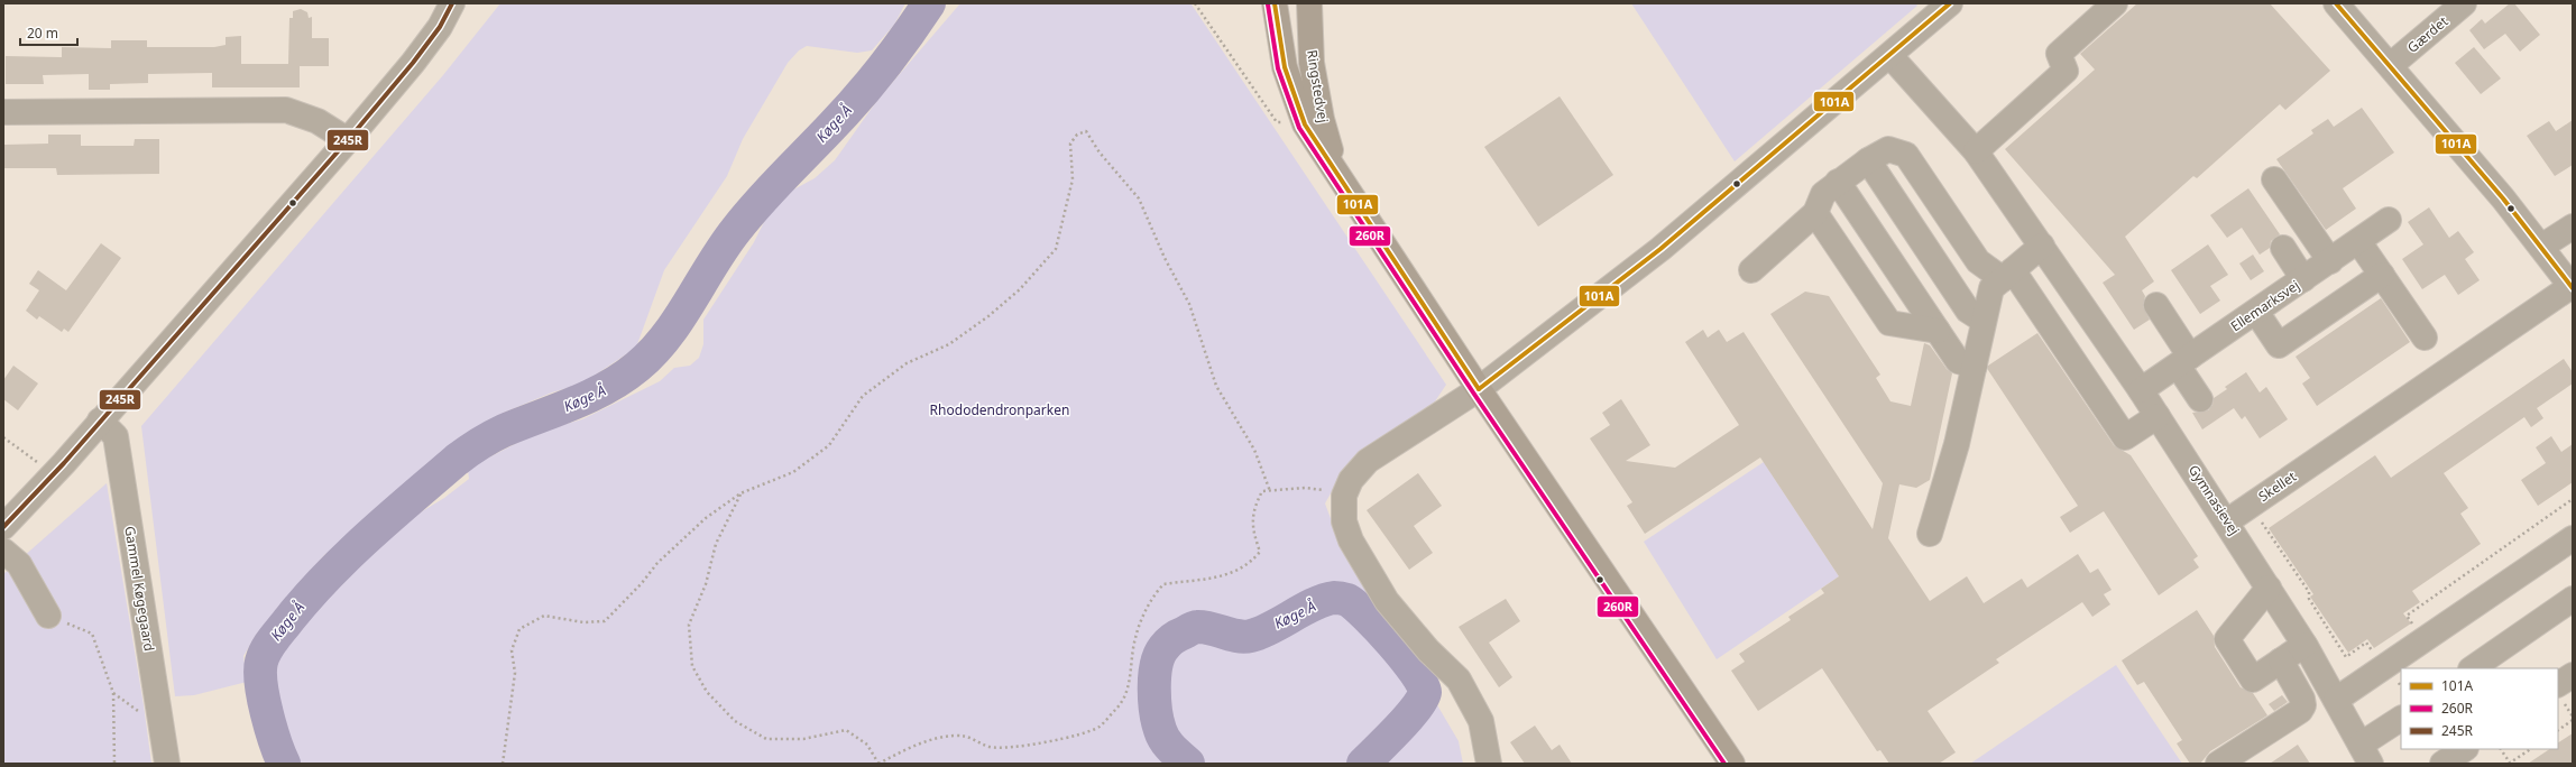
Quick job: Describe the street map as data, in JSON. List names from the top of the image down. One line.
{"streets":{"main road":["Ringstedvej"],"street":["Gærdet","Ellemarksvej","Skellet","Gymnasievej","Gammel Køgegaard"]},"crossings":[["Ellemarksvej","Gymnasievej"],["Skellet","Gymnasievej"]],"water":["Køge Å"],"parks":["Rhododendronparken"],"lines":["transit line 101A","transit line 245R","transit line 260R"],"legend":["101A","260R","245R"],"scale_bar":"20 m"}
